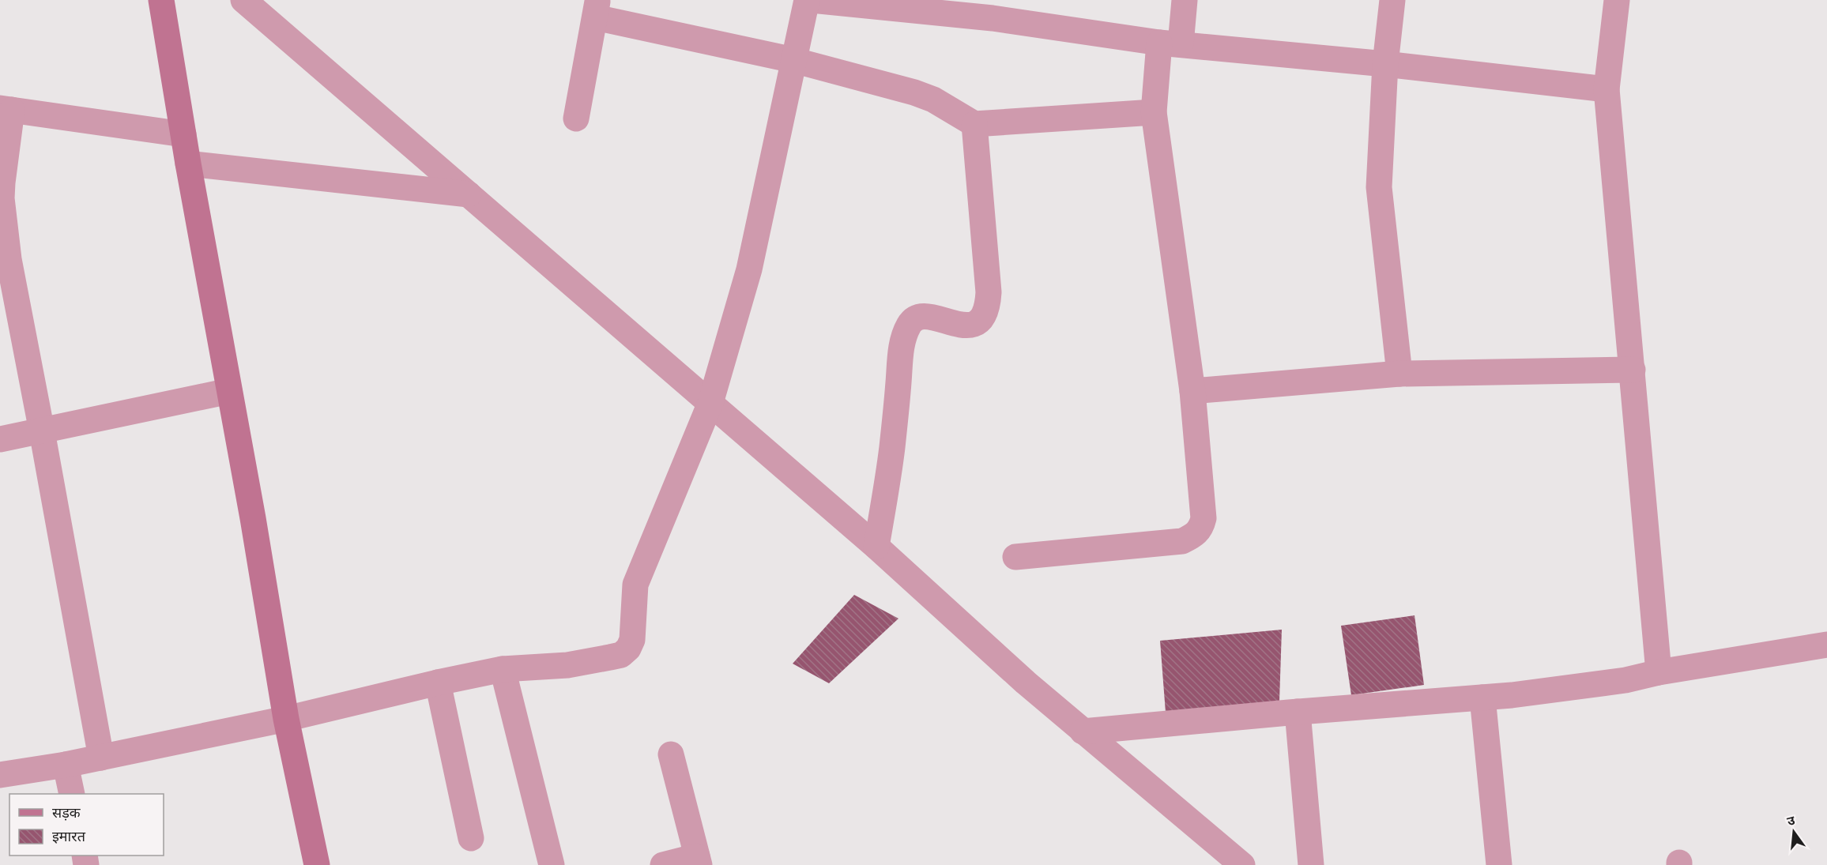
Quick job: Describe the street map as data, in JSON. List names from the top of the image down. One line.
{"legend":["सड़क","इमारत"],"north":"top"}
